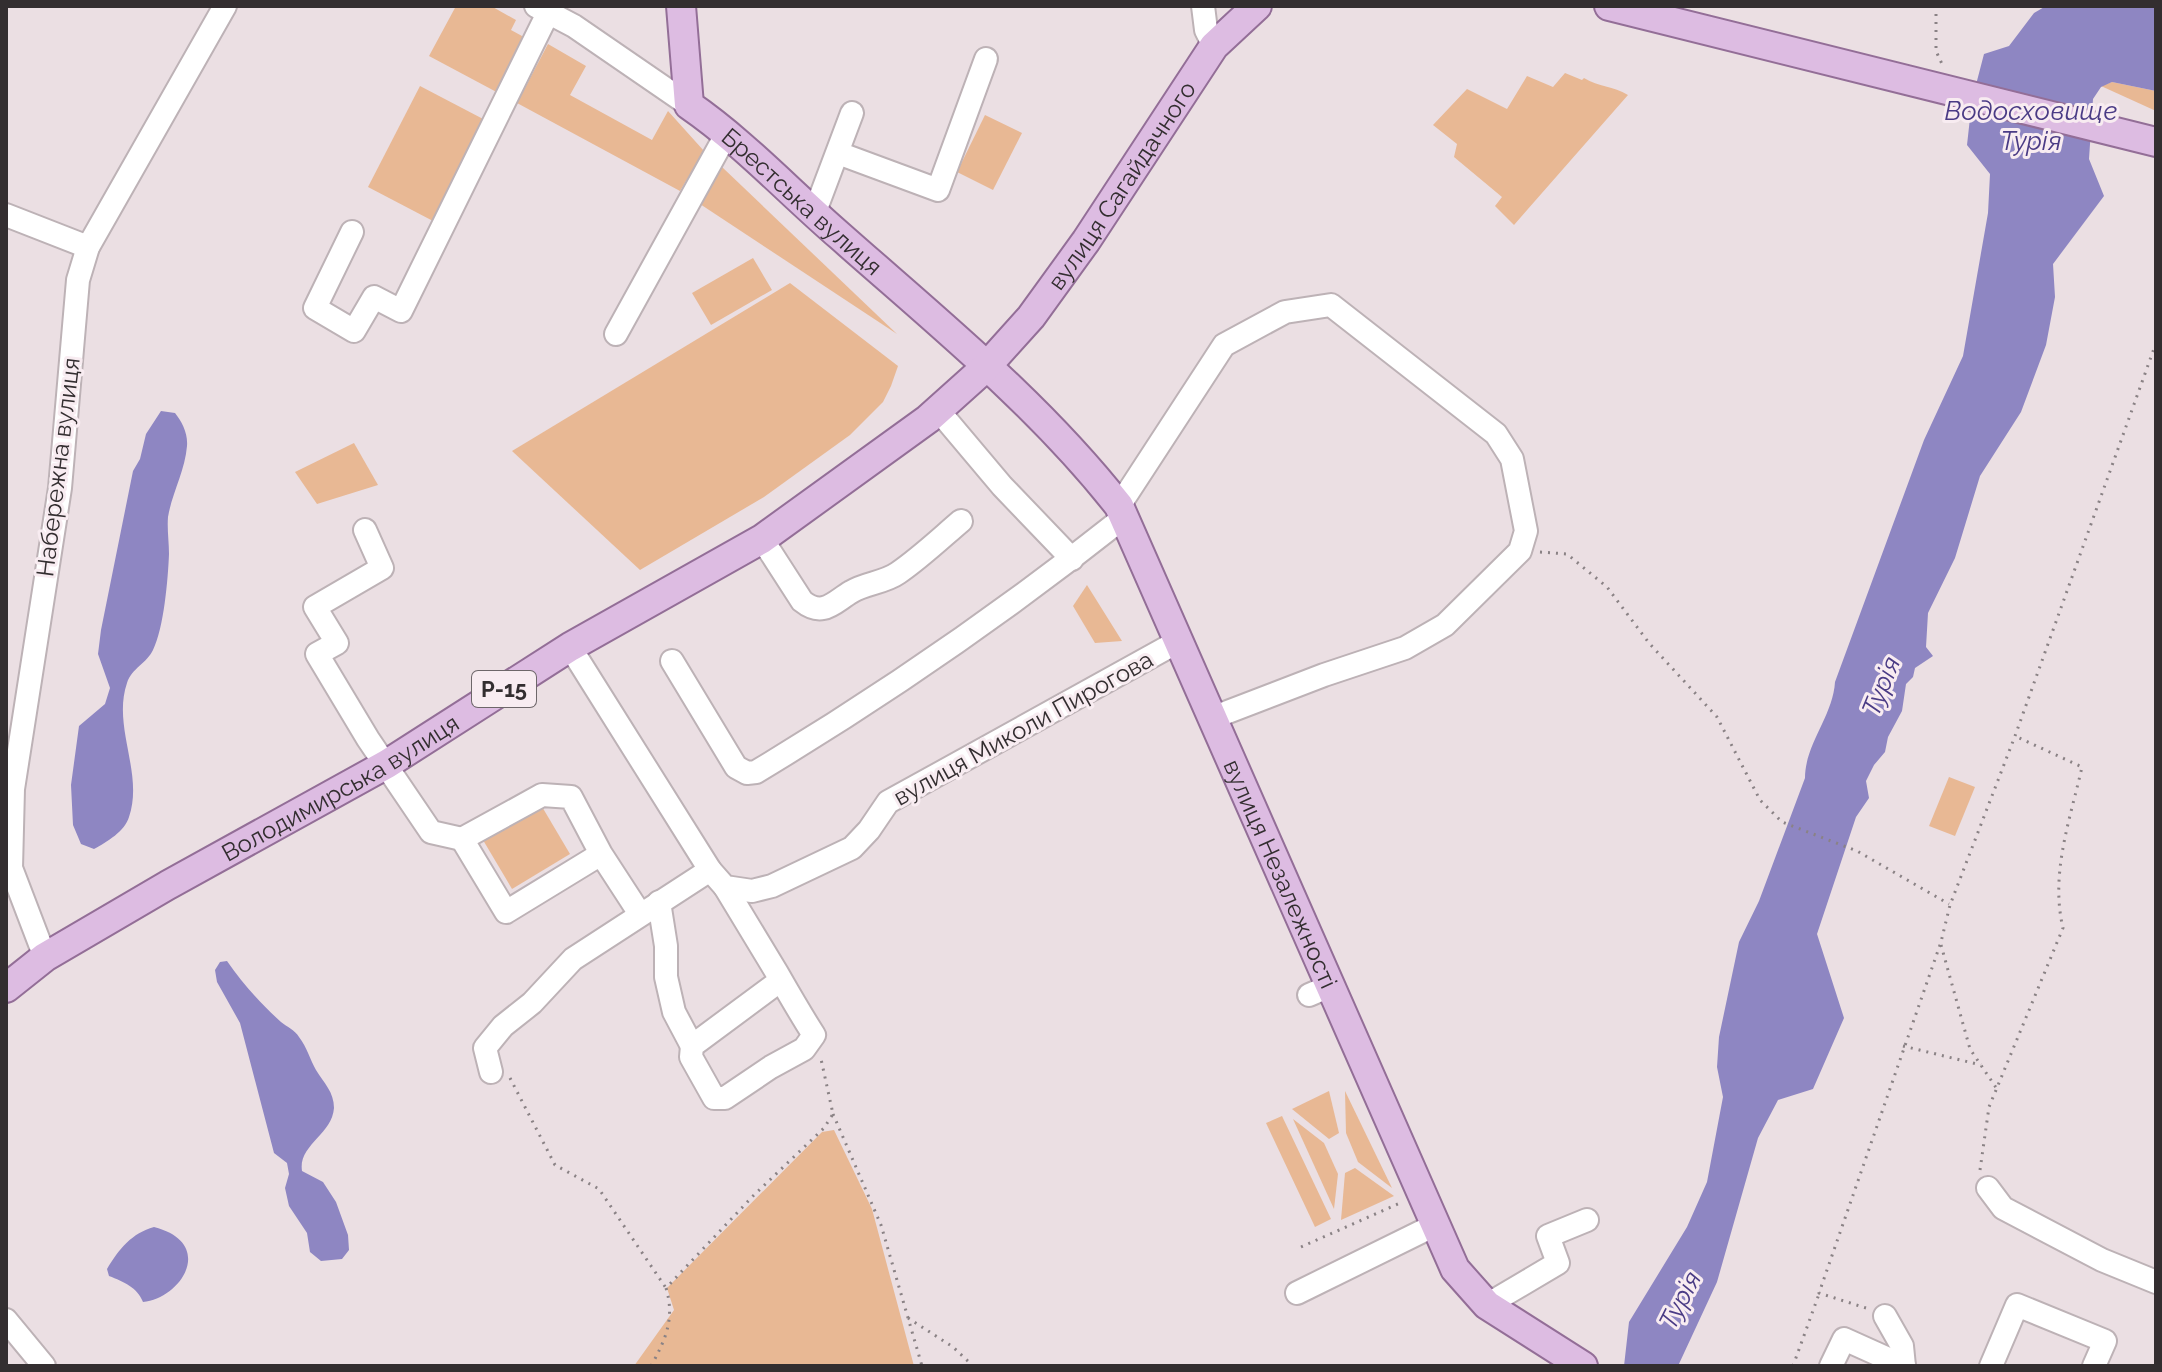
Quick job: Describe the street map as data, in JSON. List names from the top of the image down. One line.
{"streets":{"main road":["вулиця Сагайдачного","Брестська вулиця","Р-15","Володимирська вулиця","вулиця Незалежності"],"street":["Набережна вулиця","вулиця Миколи Пирогова"]},"crossings":[["вулиця Сагайдачного","Брестська вулиця"],["вулиця Сагайдачного","Володимирська вулиця"],["вулиця Сагайдачного","вулиця Незалежності"],["Брестська вулиця","Володимирська вулиця"],["Брестська вулиця","вулиця Незалежності"],["Набережна вулиця","Володимирська вулиця"],["вулиця Миколи Пирогова","вулиця Незалежності"],["Володимирська вулиця","вулиця Незалежності"]],"water":["Водосховище Турія","Турія"]}
